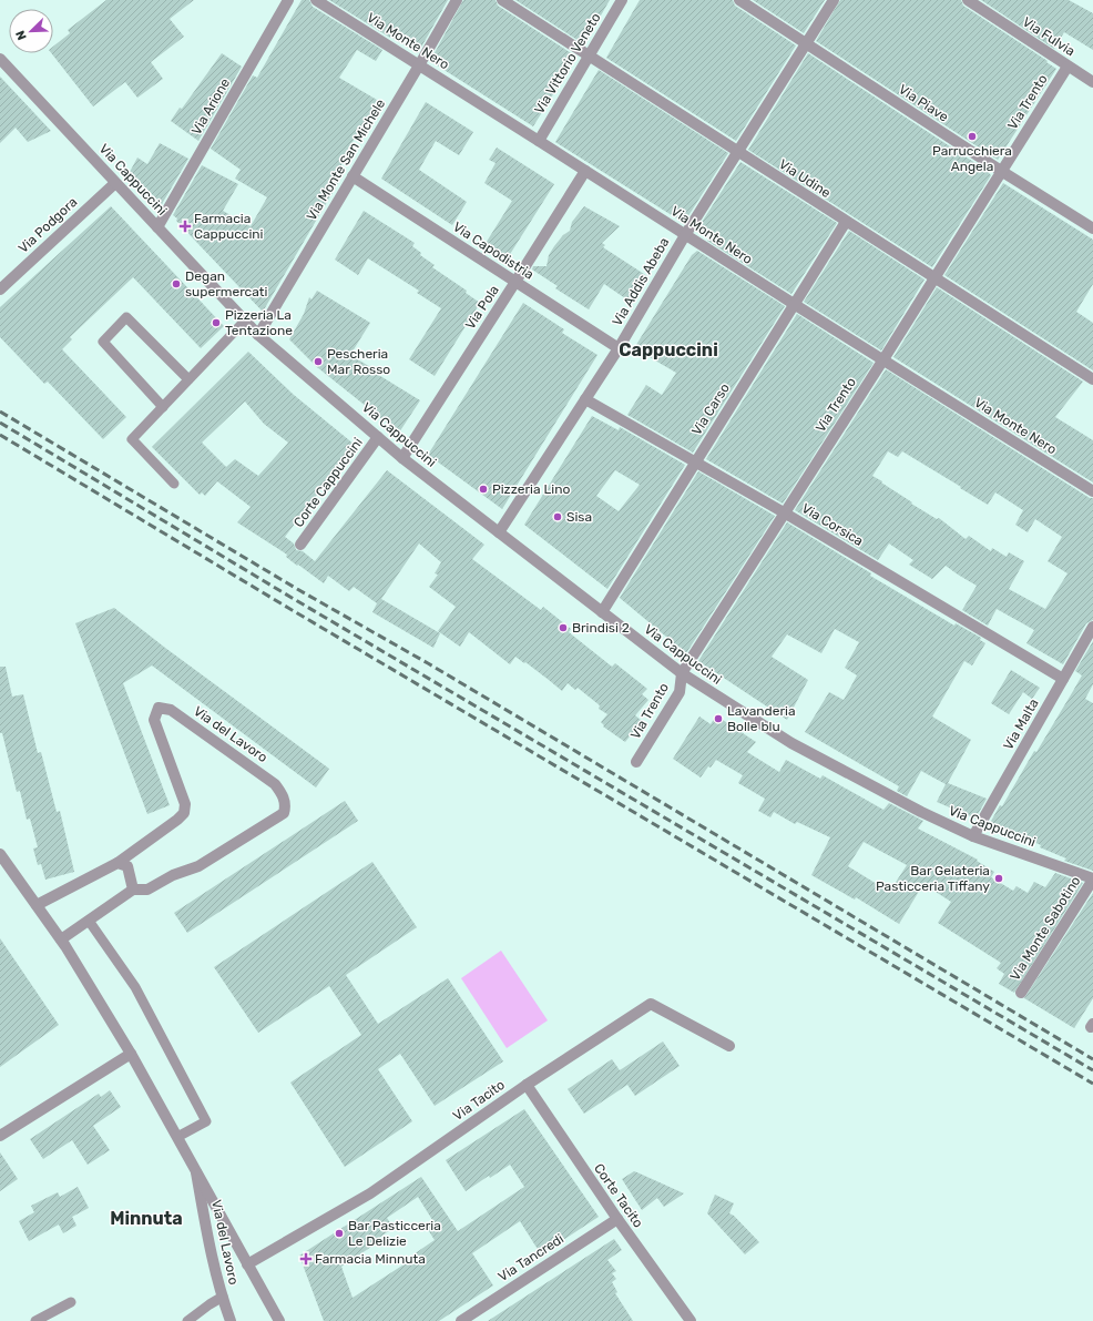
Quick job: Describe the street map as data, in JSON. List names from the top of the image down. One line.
{"streets":{"street":["Via Fulvia","Via Monte Nero","Via Vittorio Veneto","Via Trento","Via Piave","Via Arione","Via Monte San Michele","Via Udine","Via Cappuccini","Via Podgora","Via Capodistria","Via Addis Abeba","Via Pola","Via Carso","Corte Cappuccini","Via Corsica","Via Malta","Via del Lavoro","Via Monte Sabotino","Via Tacito","Corte Tacito","Via Tancredi"]},"crossings":[["Via Fulvia","Via Trento"],["Via Monte Nero","Via Vittorio Veneto"],["Via Monte Nero","Via Trento"],["Via Monte Nero","Via Monte San Michele"],["Via Monte Nero","Via Addis Abeba"],["Via Monte Nero","Via Pola"],["Via Monte Nero","Via Carso"],["Via Vittorio Veneto","Via Udine"],["Via Trento","Via Piave"],["Via Trento","Via Udine"],["Via Trento","Via Cappuccini"],["Via Trento","Via Corsica"],["Via Piave","Via Addis Abeba"],["Via Arione","Via Cappuccini"],["Via Monte San Michele","Via Cappuccini"],["Via Monte San Michele","Via Capodistria"],["Via Udine","Via Addis Abeba"],["Via Udine","Via Carso"],["Via Cappuccini","Via Podgora"],["Via Cappuccini","Via Addis Abeba"],["Via Cappuccini","Via Pola"],["Via Cappuccini","Via Carso"],["Via Cappuccini","Corte Cappuccini"],["Via Cappuccini","Via Malta"],["Via Cappuccini","Via Monte Sabotino"],["Via Capodistria","Via Addis Abeba"],["Via Capodistria","Via Pola"],["Via Addis Abeba","Via Corsica"],["Via Carso","Via Corsica"],["Via Corsica","Via Malta"],["Via del Lavoro","Via Tacito"],["Via Tacito","Corte Tacito"],["Corte Tacito","Via Tancredi"]],"districts":["Cappuccini","Minnuta"],"places":{"other":["Parrucchiera Angela","Degan supermercati","Pizzeria La Tentazione","Pescheria Mar Rosso","Pizzeria Lino","Sisa","Brindisi 2","Lavanderia Bolle blu","Bar Gelateria Pasticceria Tiffany","Bar Pasticceria Le Delizie"],"health":["Farmacia Cappuccini","Farmacia Minnuta"]},"north":"bottom left"}
